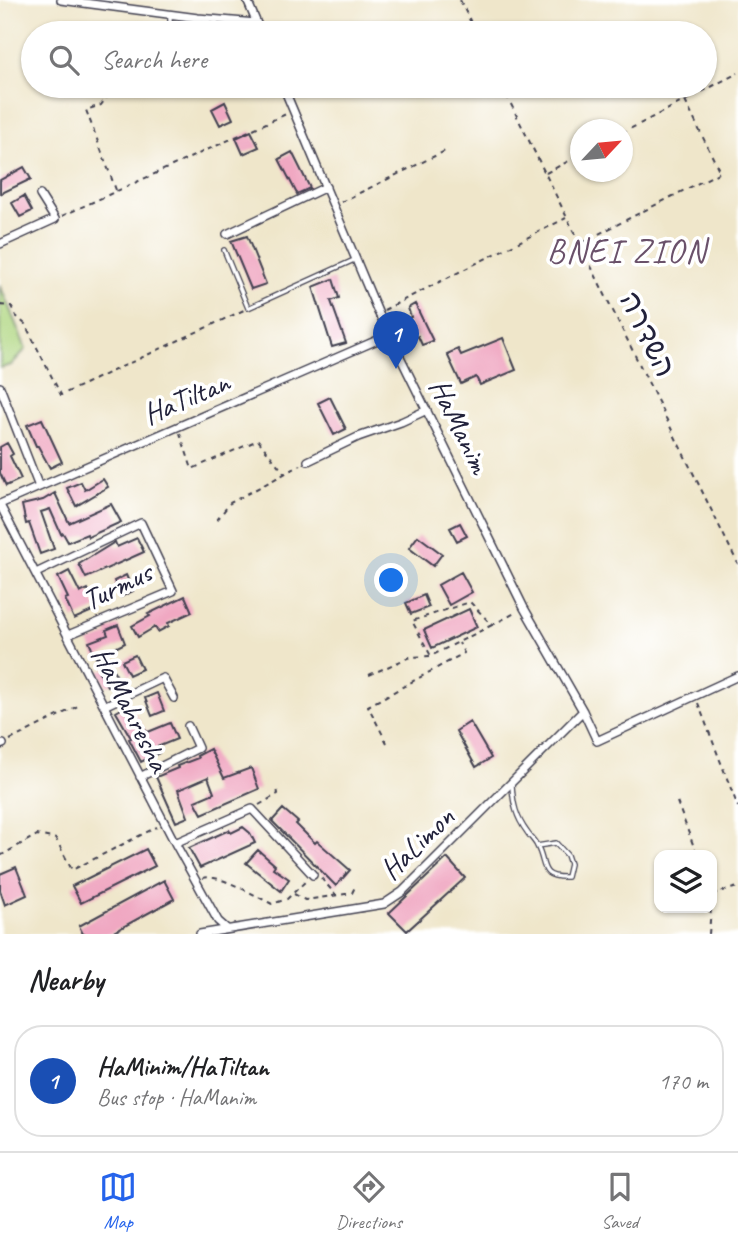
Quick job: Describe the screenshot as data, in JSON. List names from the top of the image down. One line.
{"streets":{"street":["HaTiltan","HaManim","Turmus","HaMahresha","HaLimon"],"path":["השדרה"]},"crossings":[["HaTiltan","HaManim"],["HaTiltan","HaMahresha"],["HaManim","HaLimon"],["Turmus","HaMahresha"],["HaMahresha","HaLimon"]],"districts":["BNEI ZION"],"north":"top right","page":{"search":"Search here","pins":"1","heading":"Nearby","list":[{"mark":"1","name":"HaMinim/HaTiltan","note":"Bus stop · HaManim","value":"170 m"}],"nav":["Map","Directions","Saved"]}}
